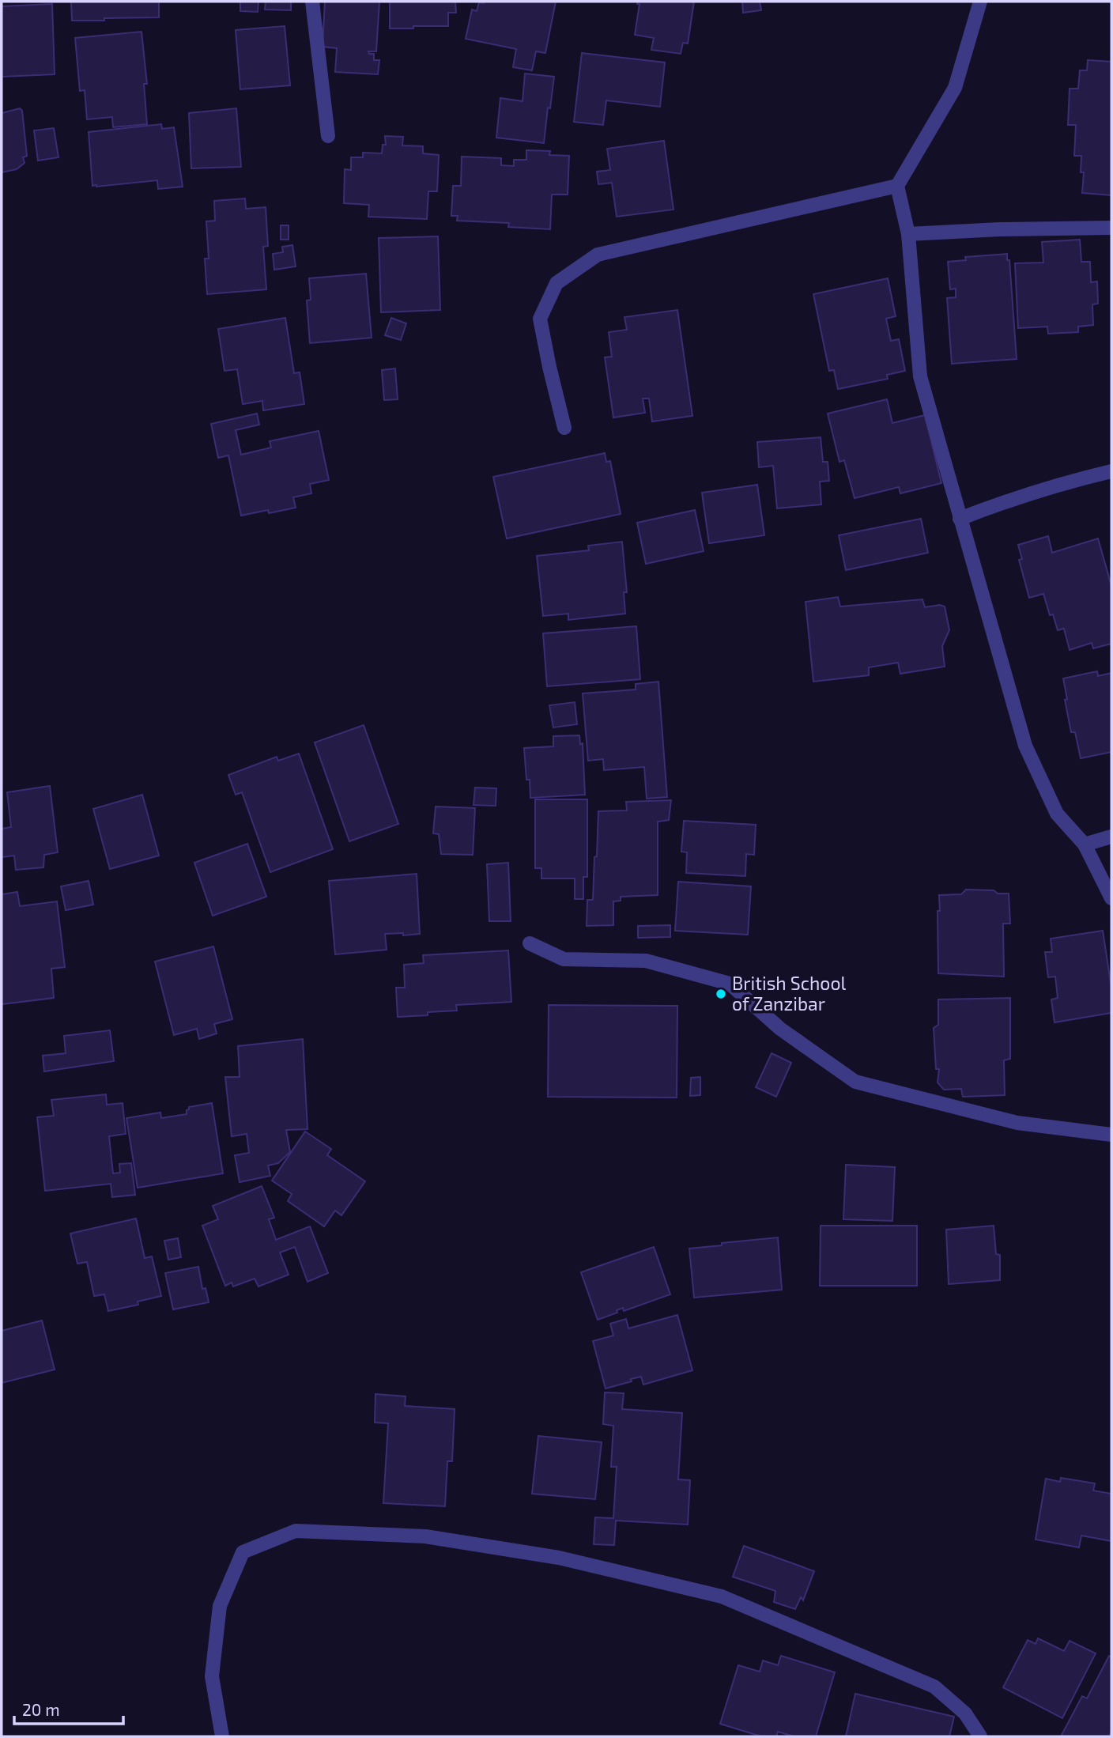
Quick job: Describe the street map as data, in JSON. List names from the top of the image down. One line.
{"places":["British School of Zanzibar"],"scale_bar":"20 m"}
